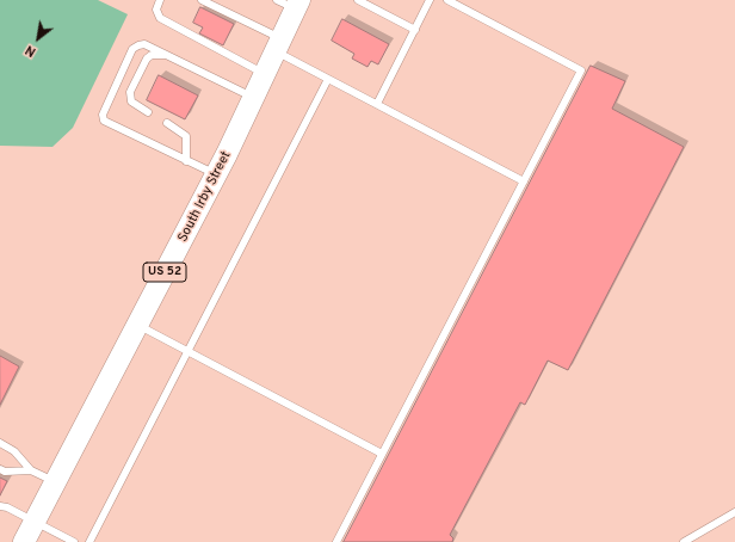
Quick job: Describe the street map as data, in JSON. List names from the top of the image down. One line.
{"streets":{"main road":["South Irby Street","US 52"]},"north":"bottom left"}
